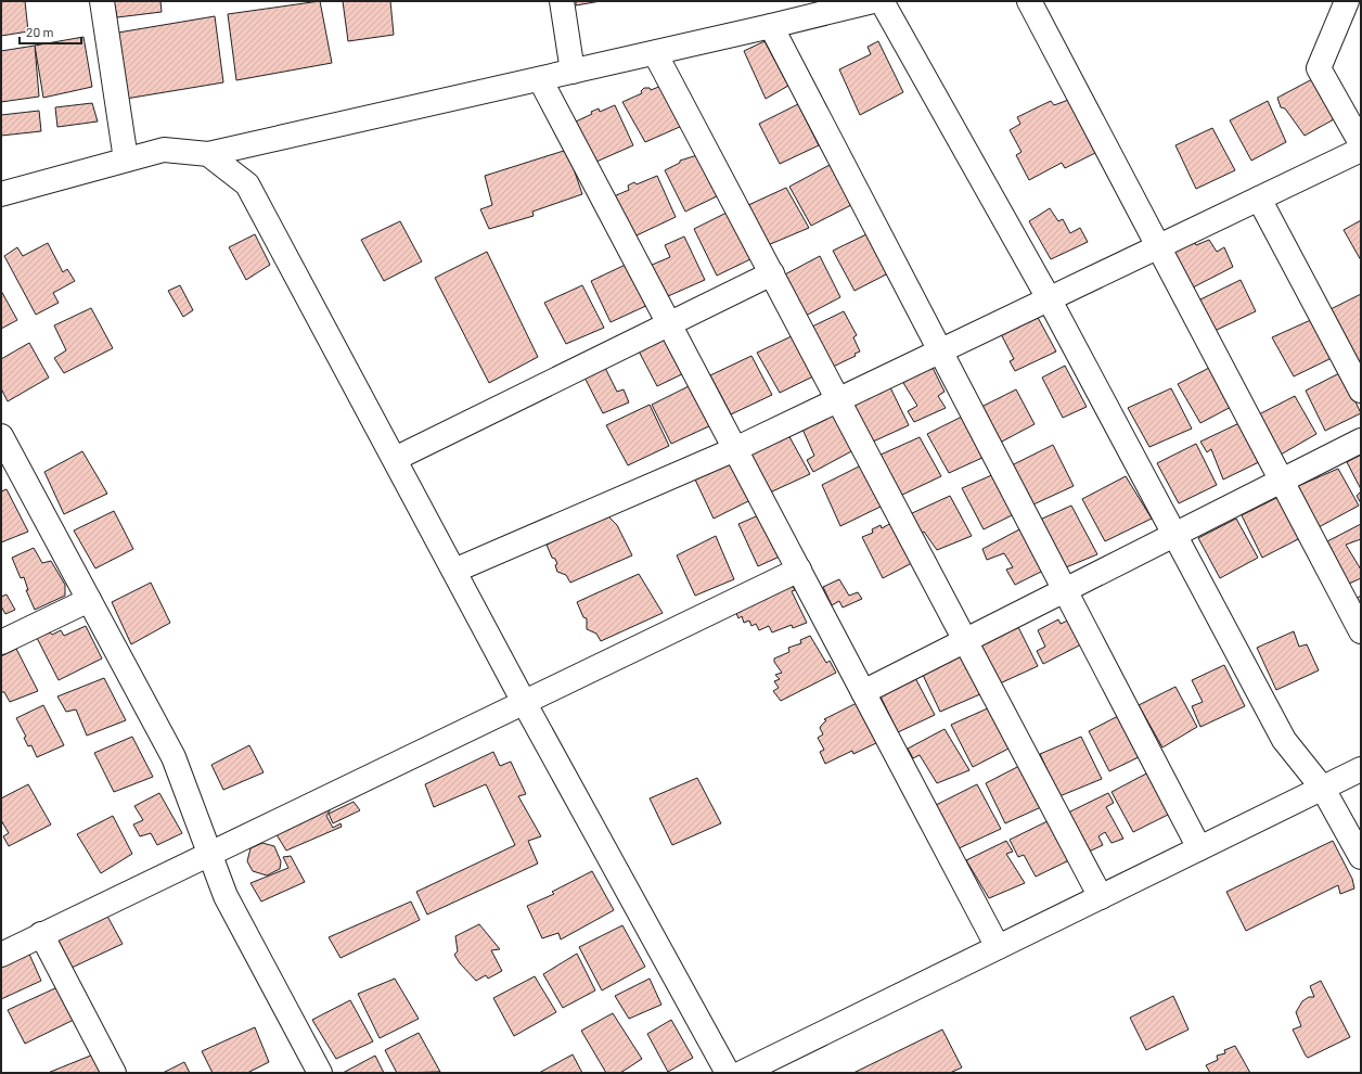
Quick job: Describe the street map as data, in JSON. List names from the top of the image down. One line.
{"scale_bar":"20 m"}
